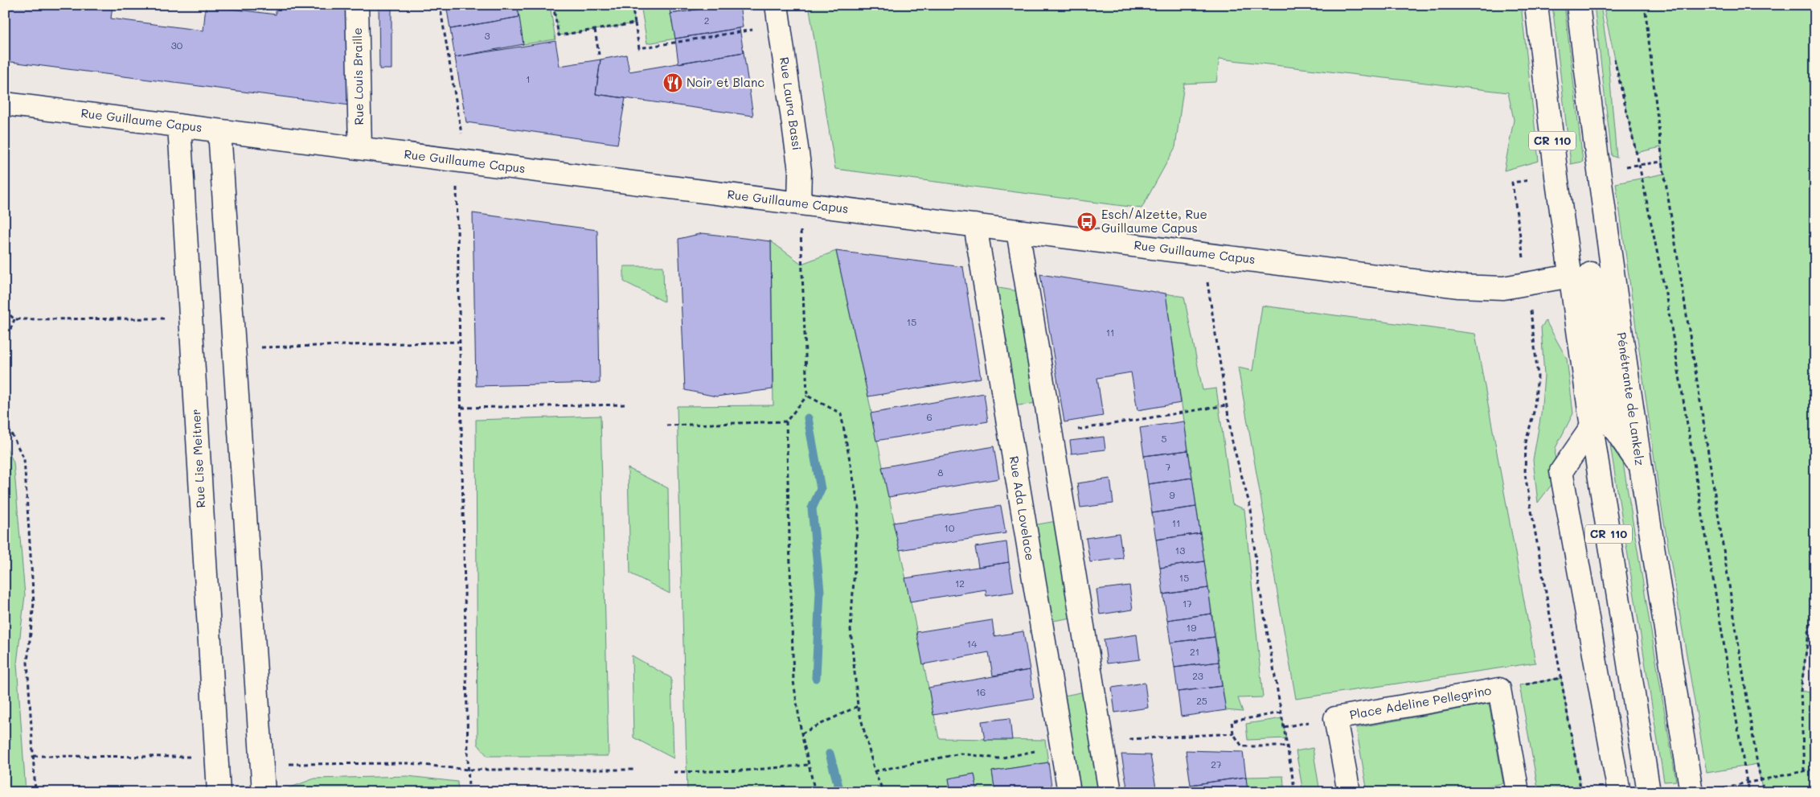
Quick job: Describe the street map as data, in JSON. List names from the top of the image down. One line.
{"streets":{"street":["Rue Louis Braille","Rue Laura Bassi","Rue Guillaume Capus","CR 110","Pénétrante de Lankelz","Rue Lise Meitner","Rue Ada Lovelace","Place Adeline Pellegrino"]},"crossings":[["Rue Louis Braille","Rue Guillaume Capus"],["Rue Laura Bassi","Rue Guillaume Capus"],["Rue Guillaume Capus","Pénétrante de Lankelz"],["Rue Guillaume Capus","Rue Lise Meitner"],["Rue Guillaume Capus","Rue Ada Lovelace"]],"places":{"restaurant":["Noir et Blanc"],"bus stop":["Esch/Alzette, Rue Guillaume Capus"]},"house_numbers":["2","3","30","1","15","11","6","5","7","8","9","11","10","13","15","12","17","19","14","21","23","16","25","27"]}
